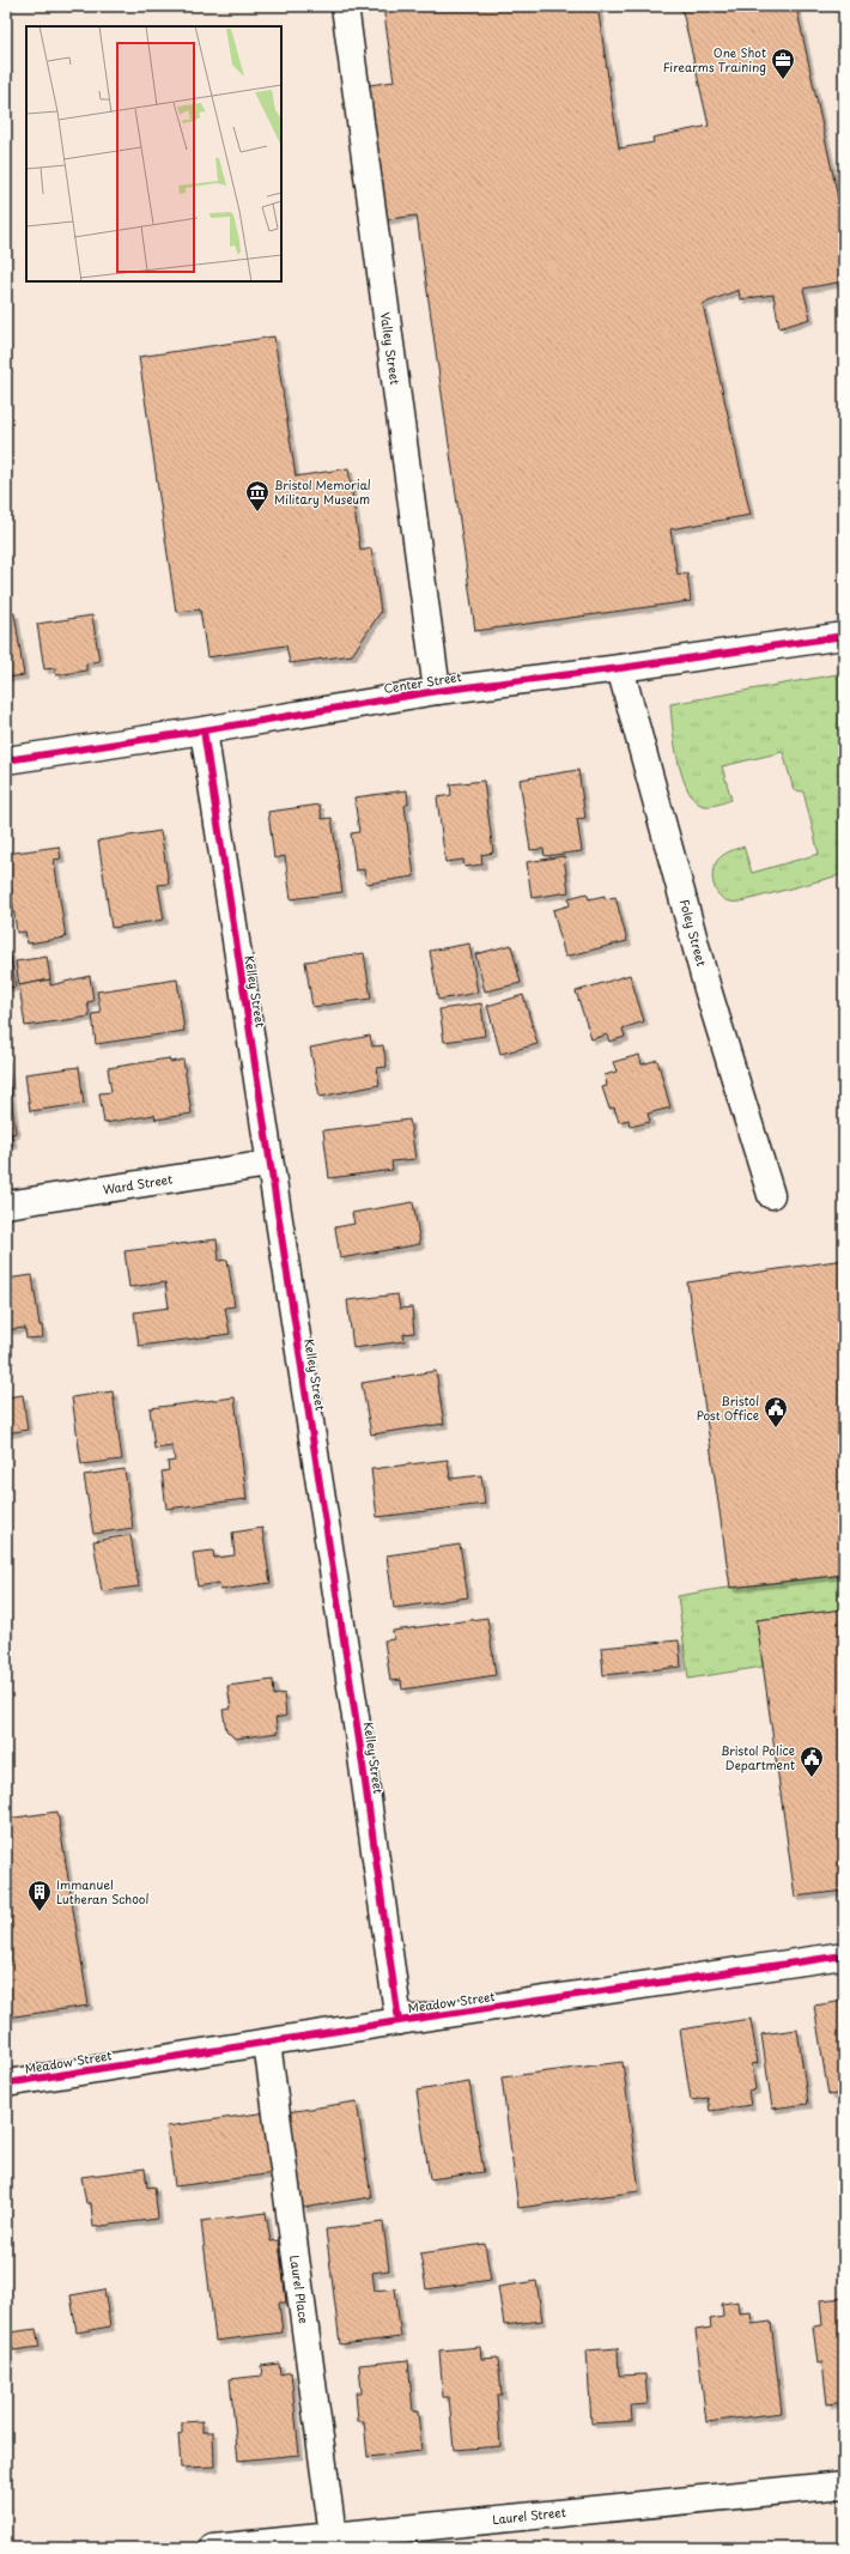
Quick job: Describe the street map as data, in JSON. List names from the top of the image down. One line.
{"streets":{"street":["Valley Street","Center Street","Foley Street","Kelley Street","Ward Street","Meadow Street","Laurel Place","Laurel Street"]},"crossings":[["Valley Street","Center Street"],["Center Street","Foley Street"],["Center Street","Kelley Street"],["Kelley Street","Ward Street"],["Kelley Street","Meadow Street"],["Meadow Street","Laurel Place"],["Laurel Place","Laurel Street"]],"places":{"office":["One Shot Firearms Training"],"museum":["Bristol Memorial Military Museum"],"public building":["Bristol Post Office","Bristol Police Department"],"building":["Immanuel Lutheran School"]}}
